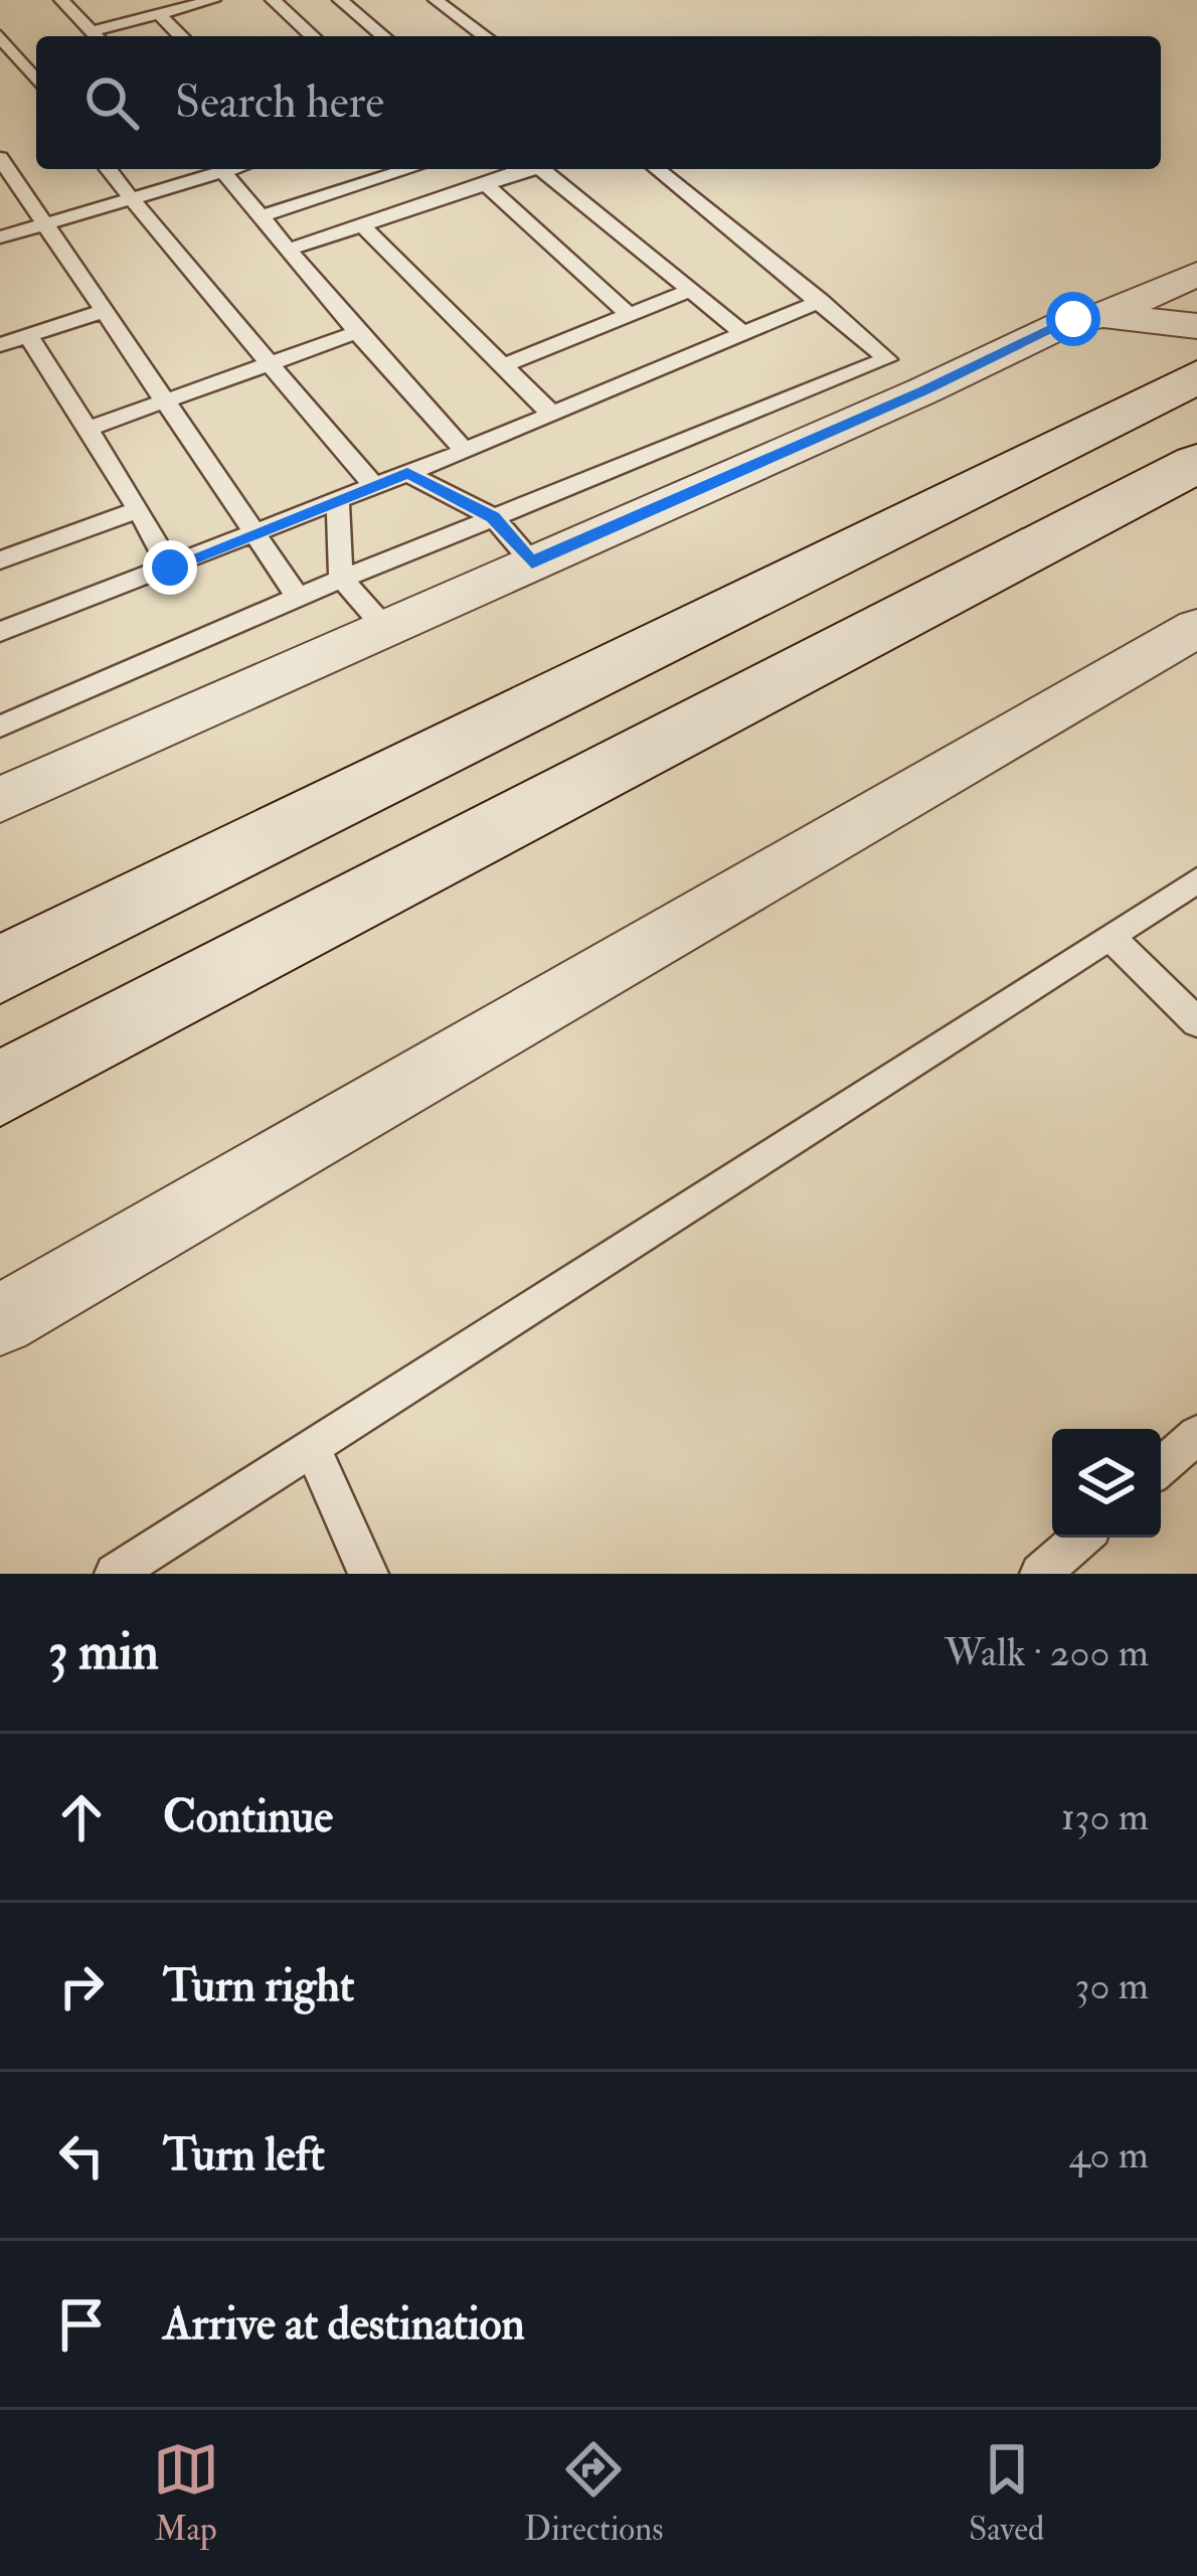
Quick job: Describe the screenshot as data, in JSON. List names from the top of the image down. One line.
{"page":{"search":"Search here","heading":["3 min","Walk · 200 m"],"list":[["Continue","130 m"],["Turn right","30 m"],["Turn left","40 m"],"Arrive at destination"],"nav":["Map","Directions","Saved"]}}
